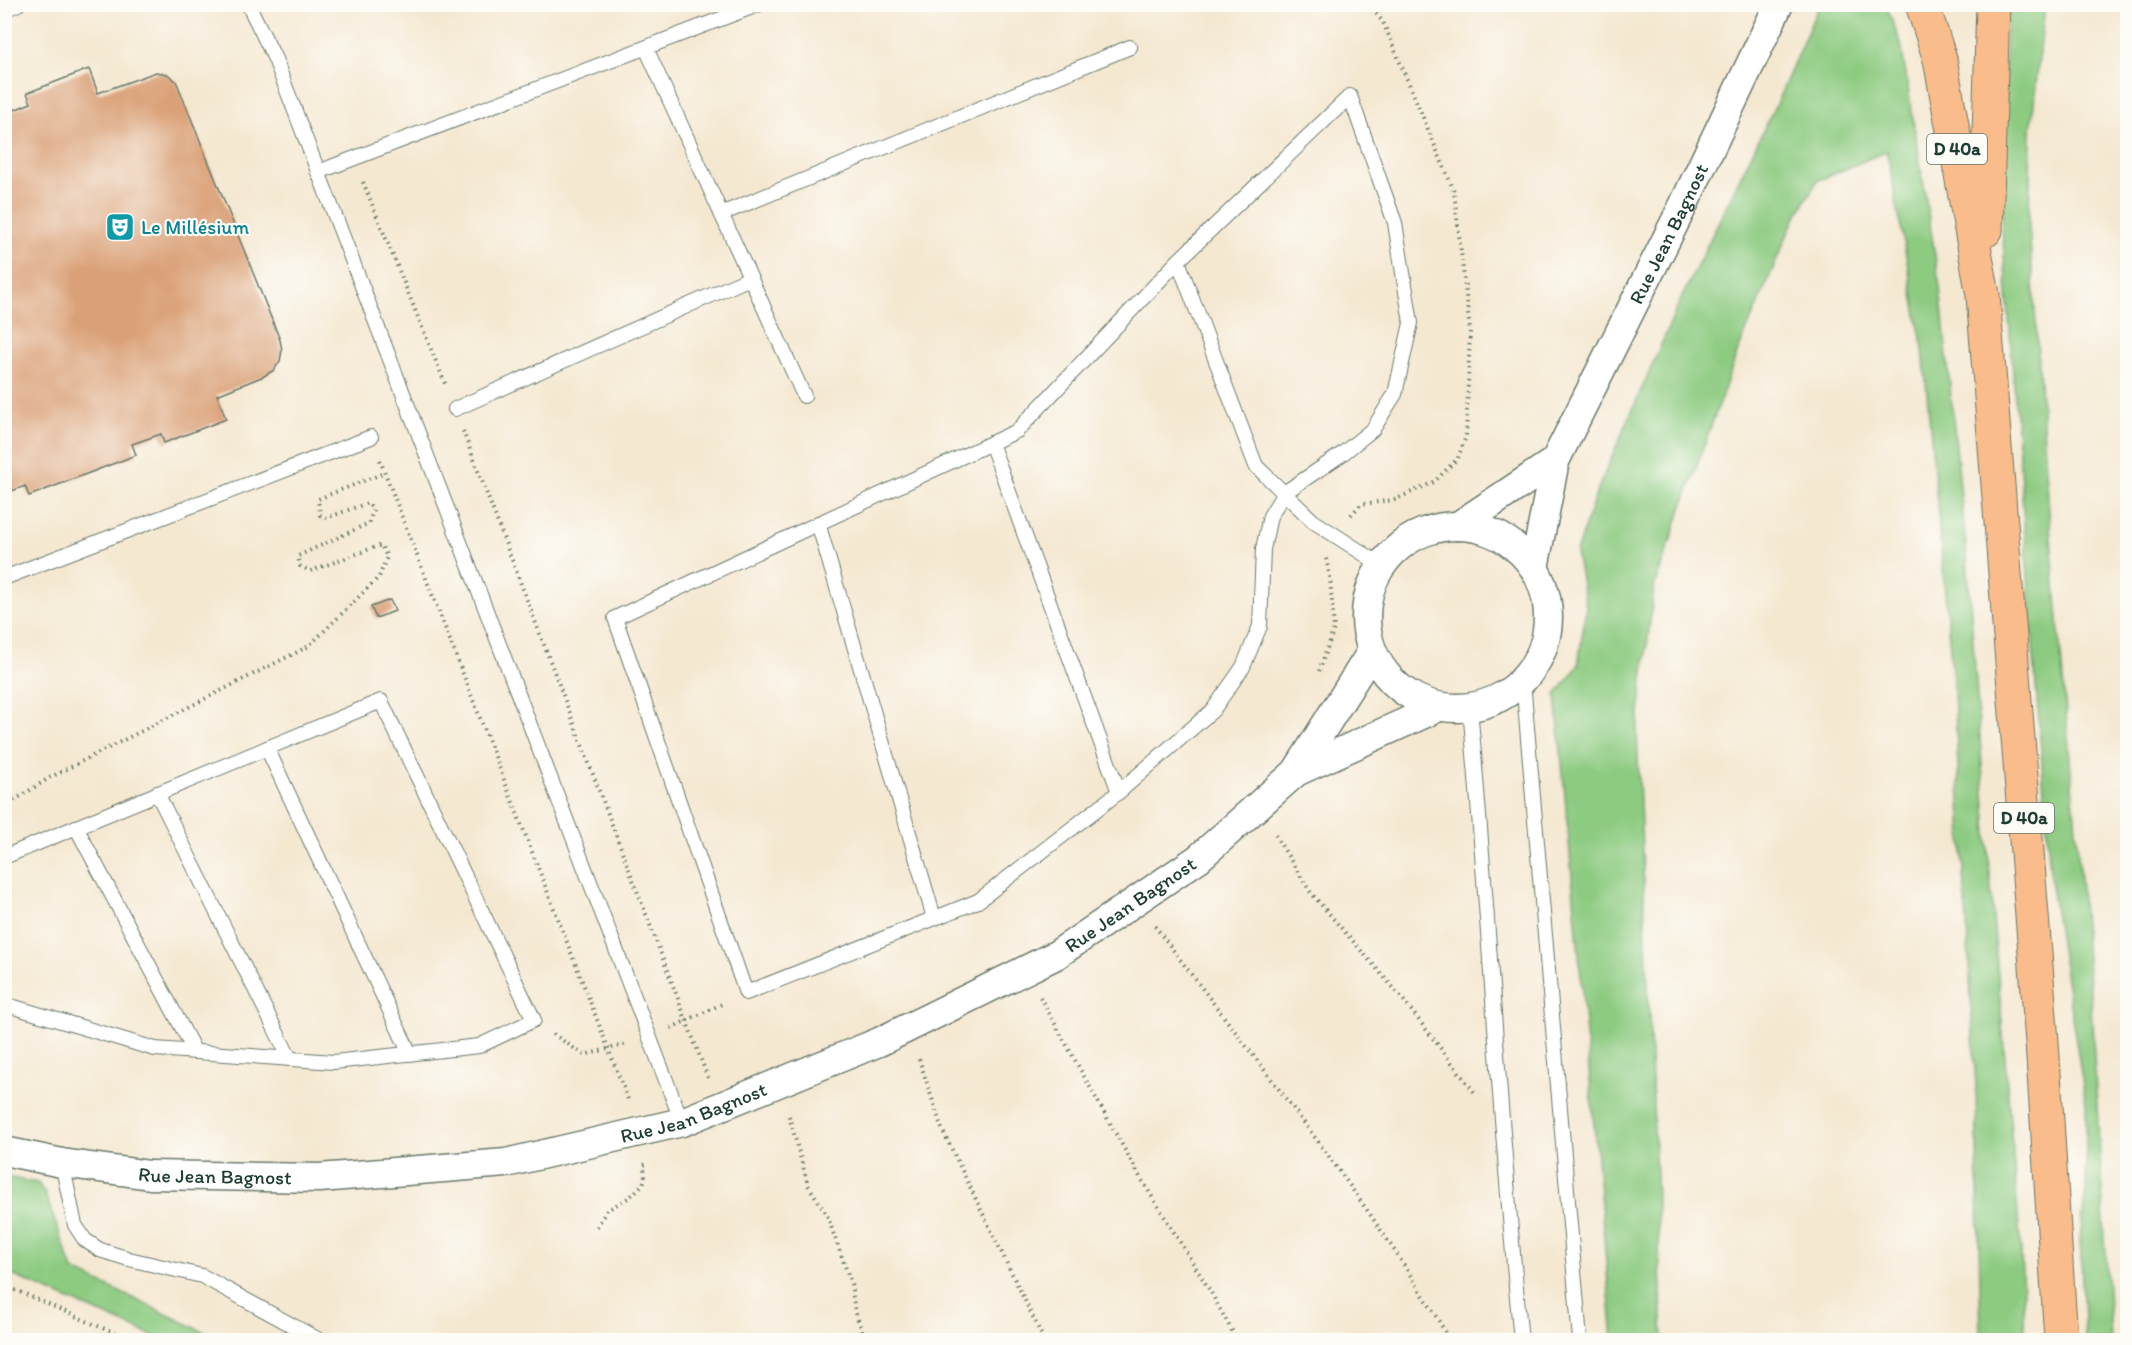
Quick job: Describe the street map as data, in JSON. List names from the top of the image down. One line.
{"streets":{"main road":["D 40a"],"street":["Rue Jean Bagnost"]},"places":{"theatre":["Le Millésium"]}}
